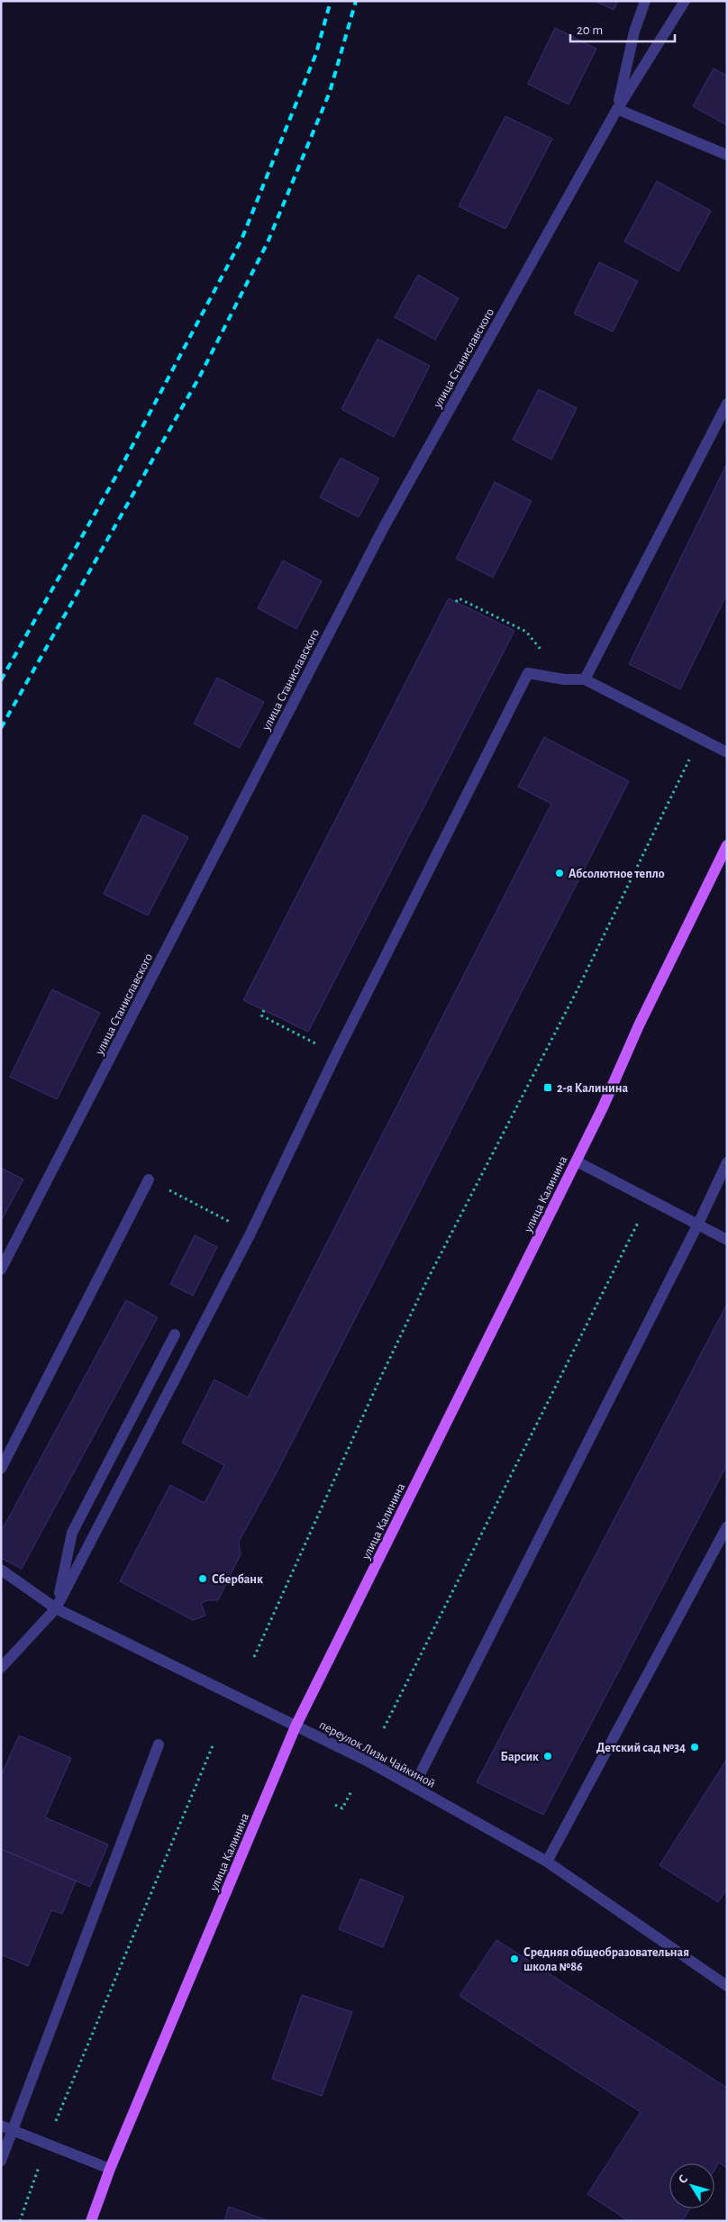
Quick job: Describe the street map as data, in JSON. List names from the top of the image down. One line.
{"streets":{"main road":["улица Калинина"],"street":["улица Станиславского","переулок Лизы Чайкиной"]},"crossings":[["улица Калинина","переулок Лизы Чайкиной"]],"places":{"other":["Абсолютное тепло","Сбербанк","Детский сад №34","Барсик","Средняя общеобразовательная школа №86"],"transit":["2-я Калинина"]},"scale_bar":"20 m","north":"top left"}
